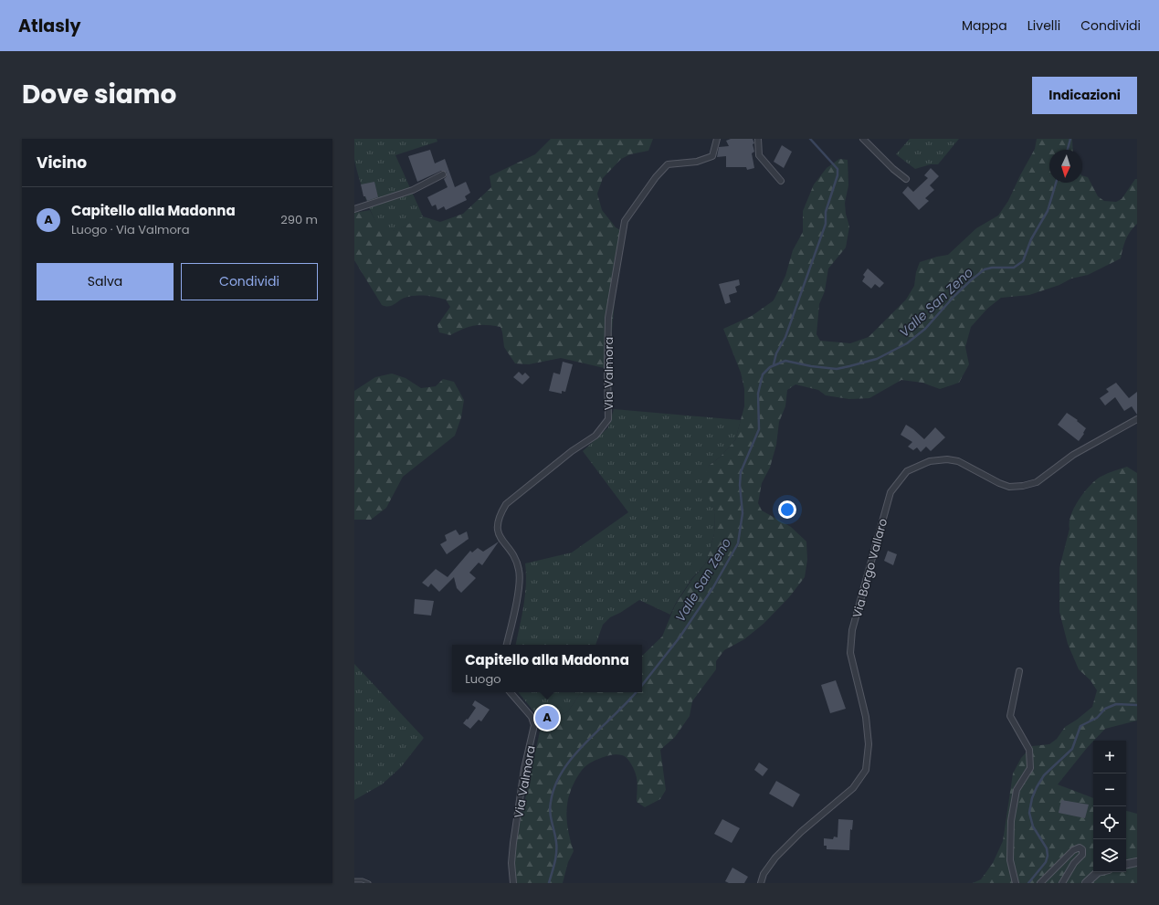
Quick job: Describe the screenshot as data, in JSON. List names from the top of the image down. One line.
{"streets":{"street":["Via Valmora","Via Borgo Vallaro"]},"water":["Valle San Zeno"],"north":"bottom","page":{"header":"Atlasly","nav":["Mappa","Livelli","Condividi"],"title":"Dove siamo","buttons":["Indicazioni",["Salva","Condividi"]],"heading":"Vicino","list":[{"mark":"A","name":"Capitello alla Madonna","note":"Luogo · Via Valmora","value":"290 m"}],"popup":["Capitello alla Madonna","Luogo"],"pins":"A","map_buttons":["+","−"]}}
